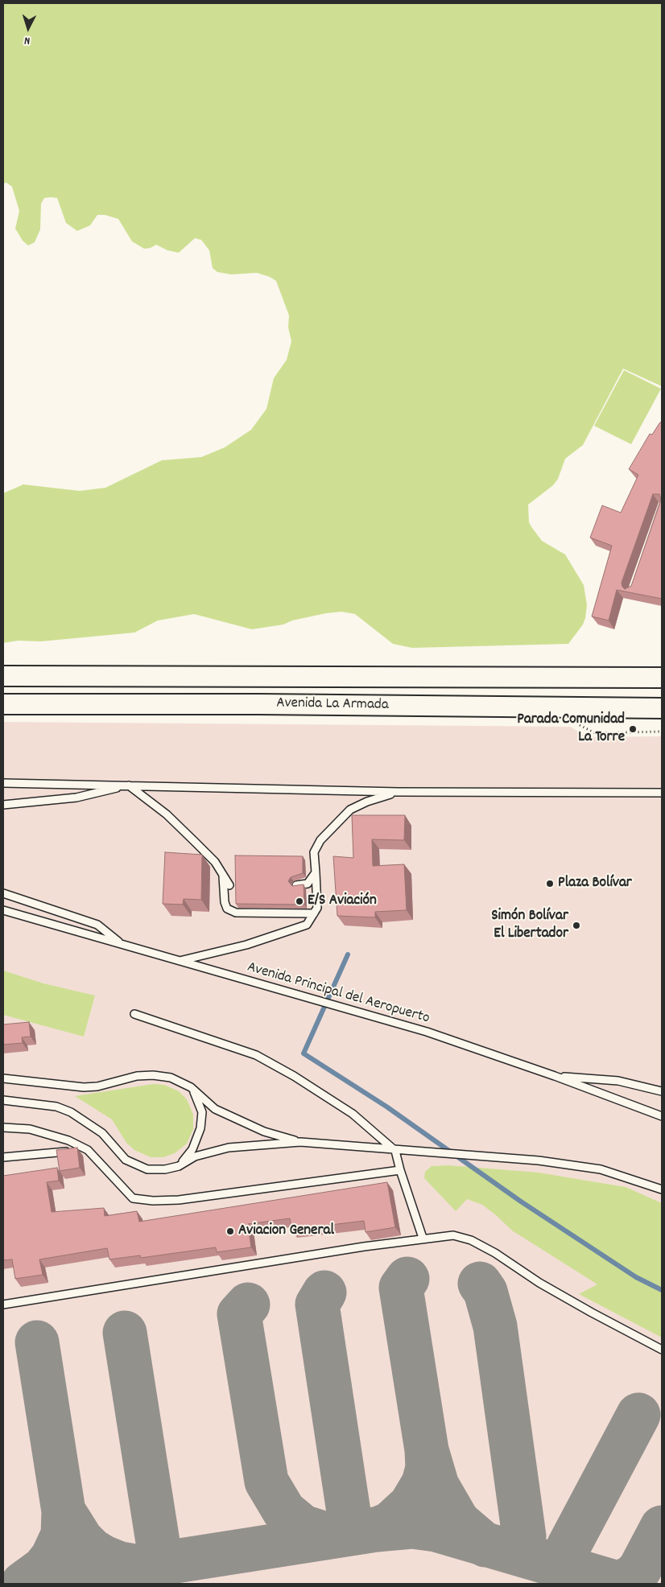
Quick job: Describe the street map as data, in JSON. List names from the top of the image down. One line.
{"streets":{"main road":["Avenida La Armada"],"lane":["Avenida Principal del Aeropuerto"]},"places":["Parada Comunidad La Torre","Plaza Bolívar","E/S Aviación","Simón Bolívar El Libertador","Aviacion General"],"north":"bottom"}
